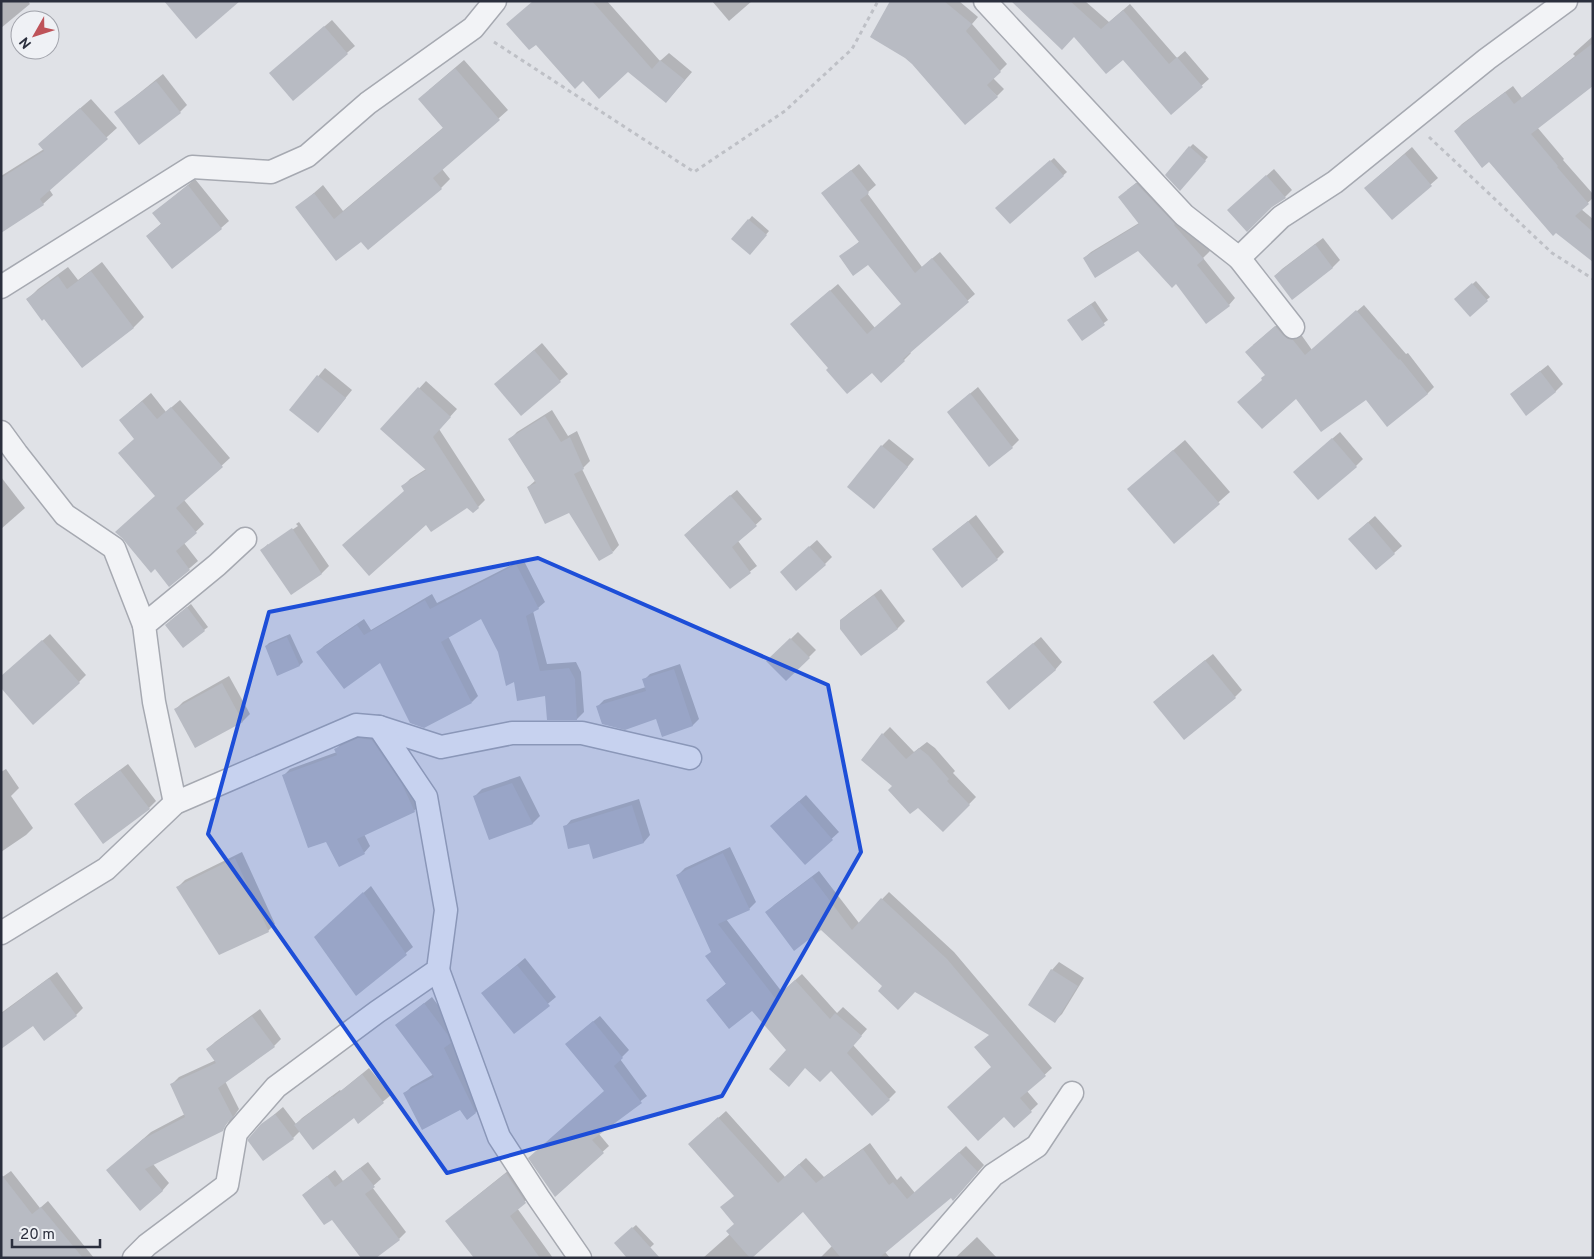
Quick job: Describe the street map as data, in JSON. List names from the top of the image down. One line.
{"scale_bar":"20 m","north":"bottom left"}
